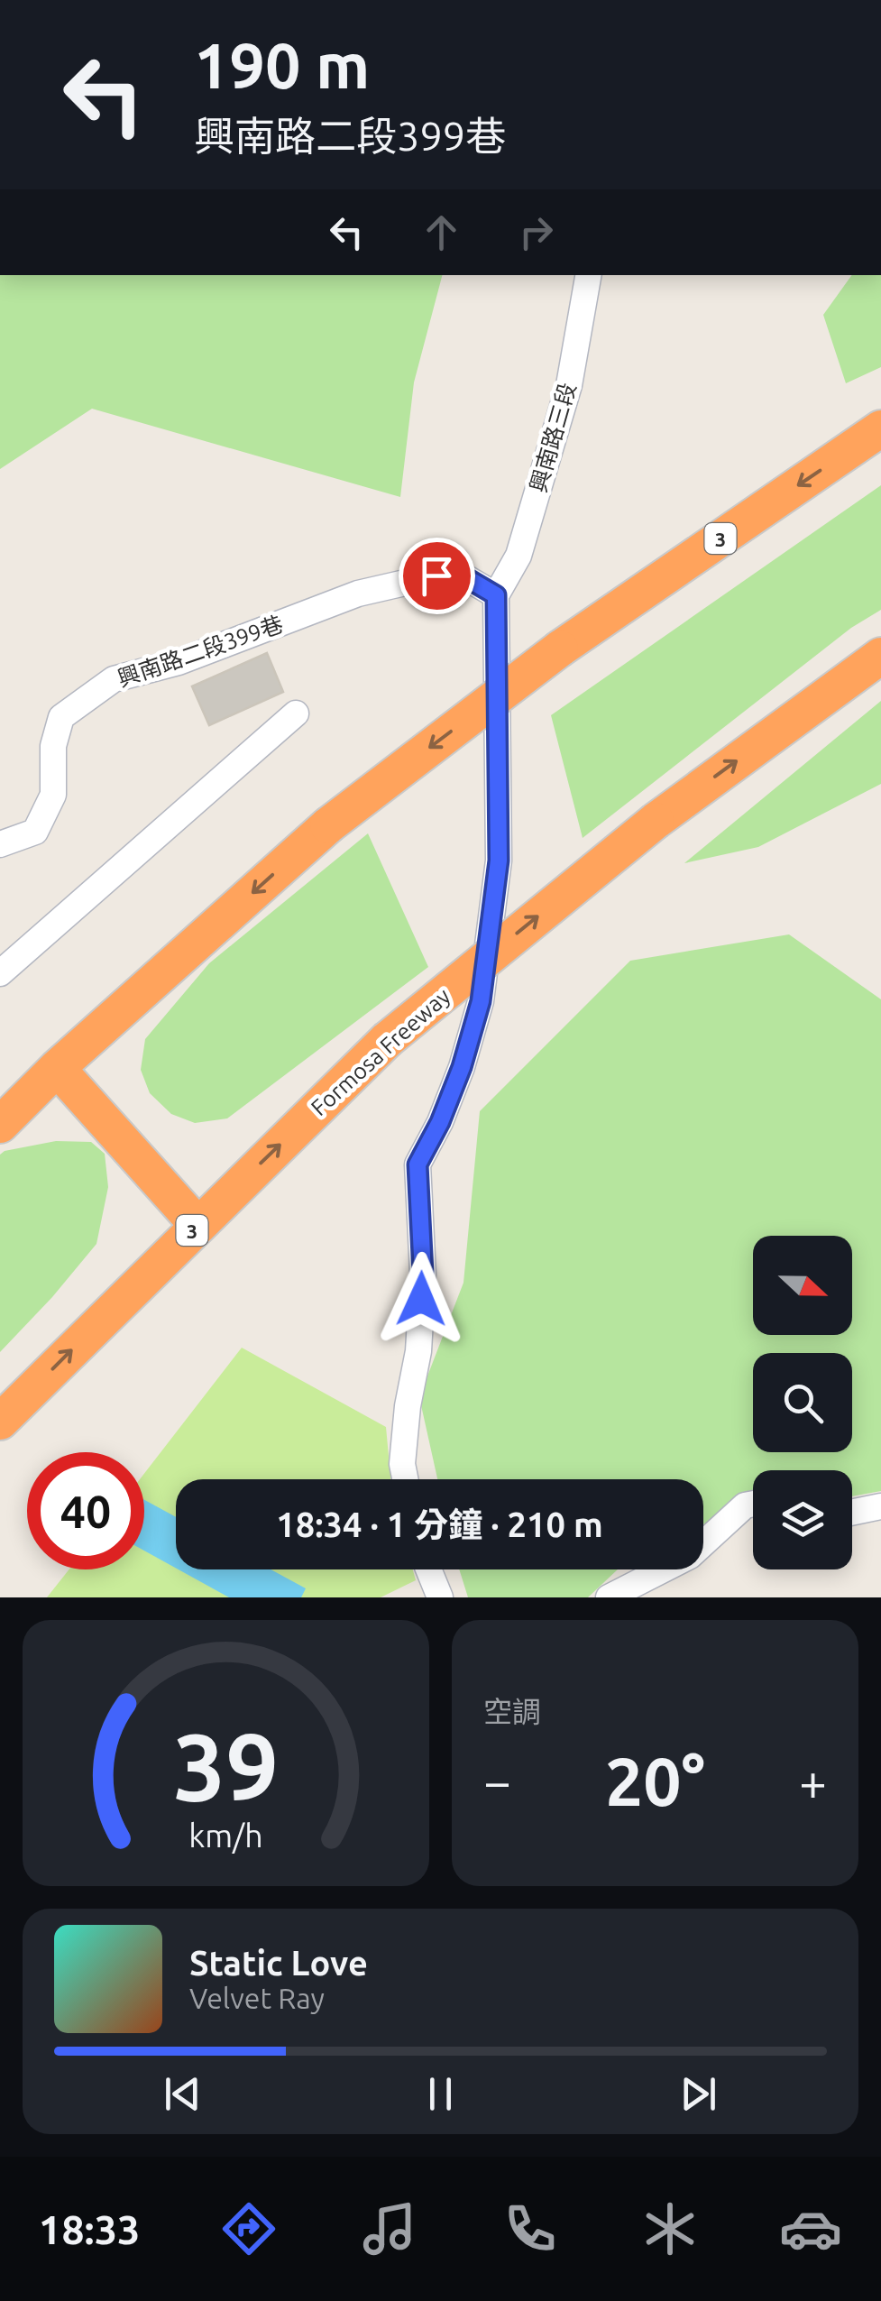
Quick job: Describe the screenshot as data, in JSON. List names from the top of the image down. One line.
{"streets":{"highway":["3","Formosa Freeway"],"street":["興南路三段","興南路二段399巷"]},"crossings":[["興南路三段","興南路二段399巷"]],"north":"right","page":{"turn":["190 m","興南路二段399巷"],"limit":"40","trip":"18:34 · 1 分鐘 · 210 m","tile":"空調","heat":["−","20°","+"],"song":["Static Love","Velvet Ray"],"tabs":"18:33","gauge":["39","km/h"]}}
